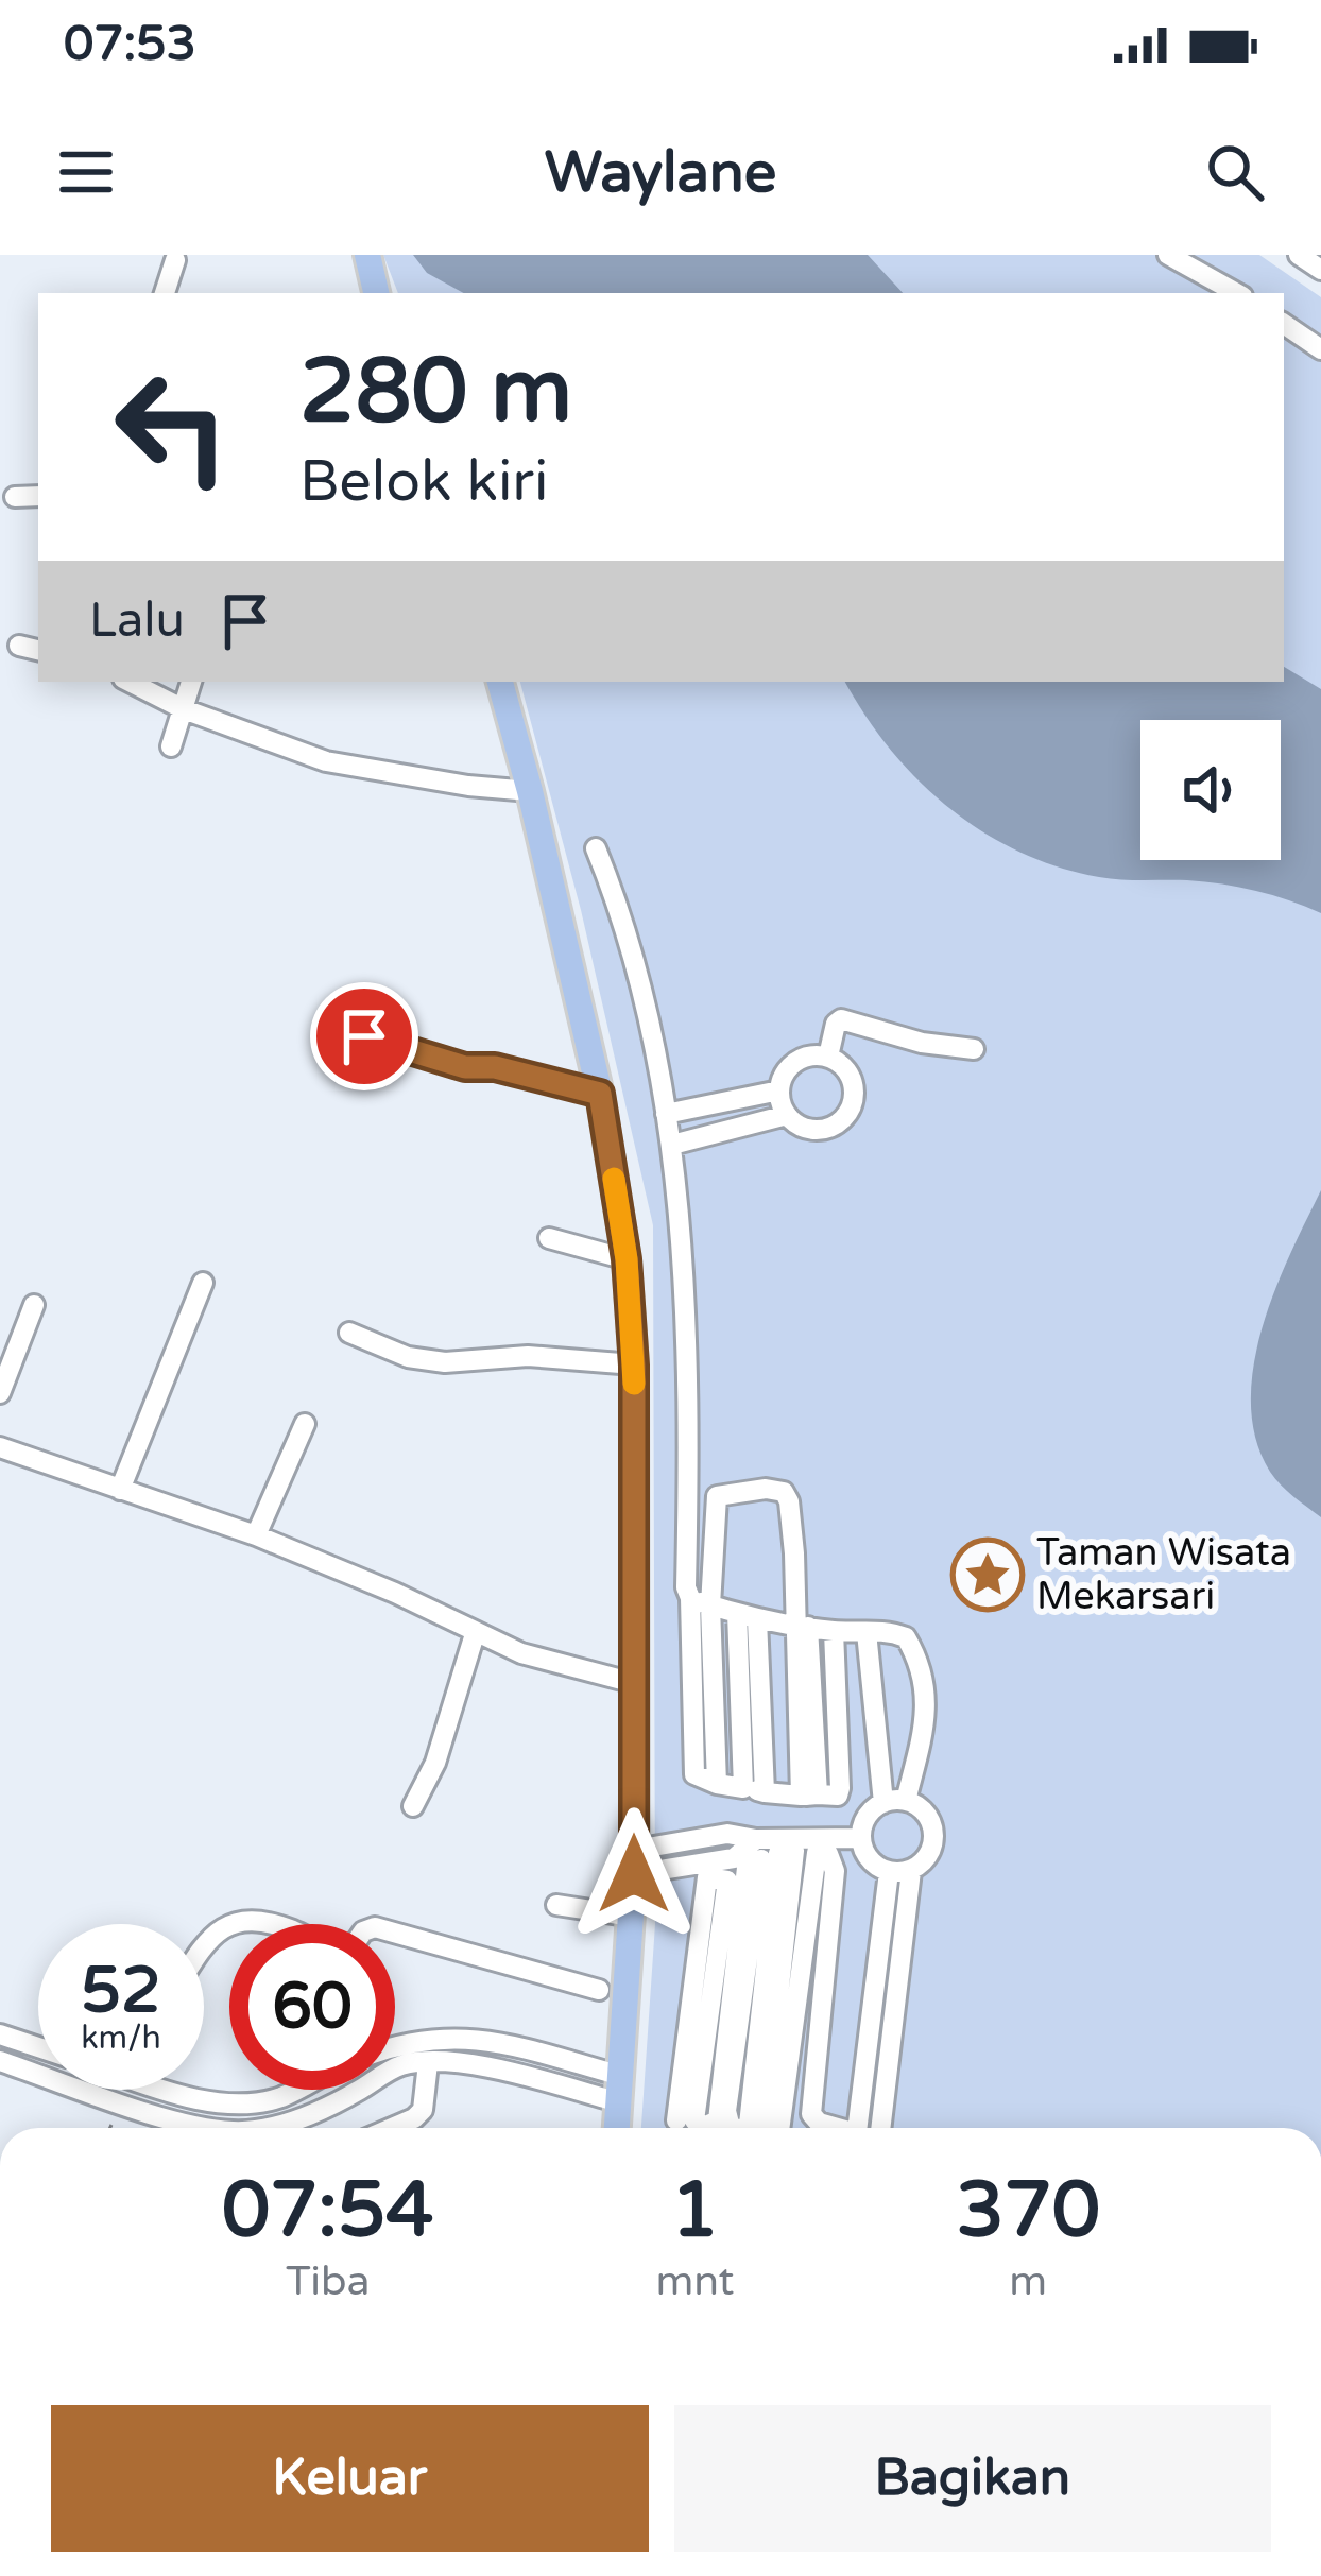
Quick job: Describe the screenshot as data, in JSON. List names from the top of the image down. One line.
{"places":{"place":["Taman Wisata Mekarsari"]},"page":{"status":"07:53","header":"Waylane","turn":["280 m","Belok kiri"],"then":"Lalu","speed":"52 km/h","limit":"60","eta":["07:54","Tiba","1","mnt","370","m"],"buttons":["Keluar","Bagikan"]}}
